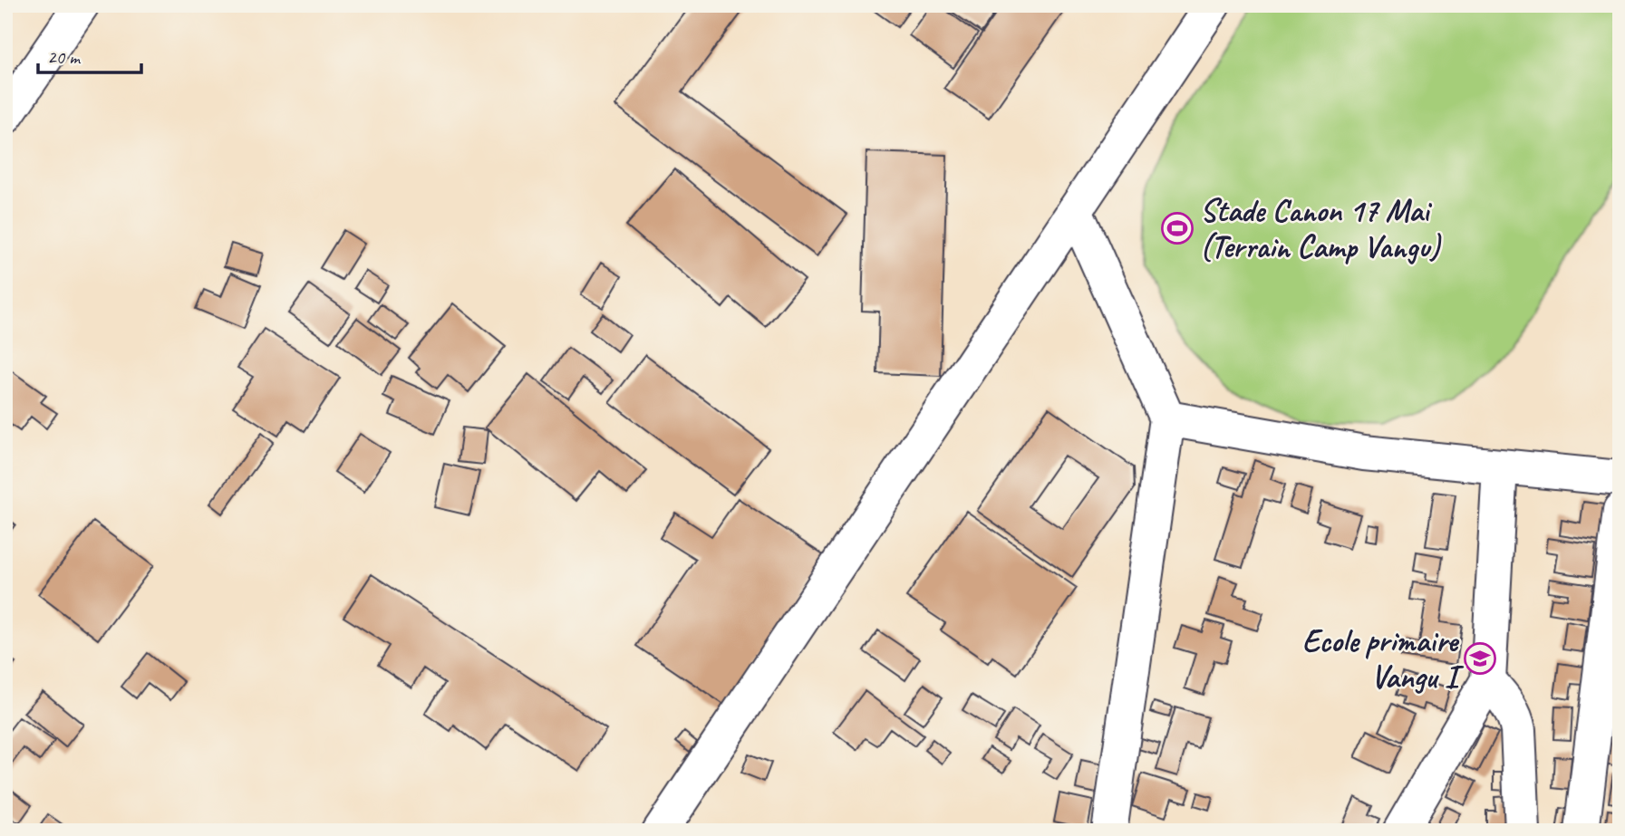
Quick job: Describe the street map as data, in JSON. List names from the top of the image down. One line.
{"places":{"sports":["Stade Canon 17 Mai (Terrain Camp Vangu)"],"school or university":["Ecole primaire Vangu I"]},"scale_bar":"20 m"}
